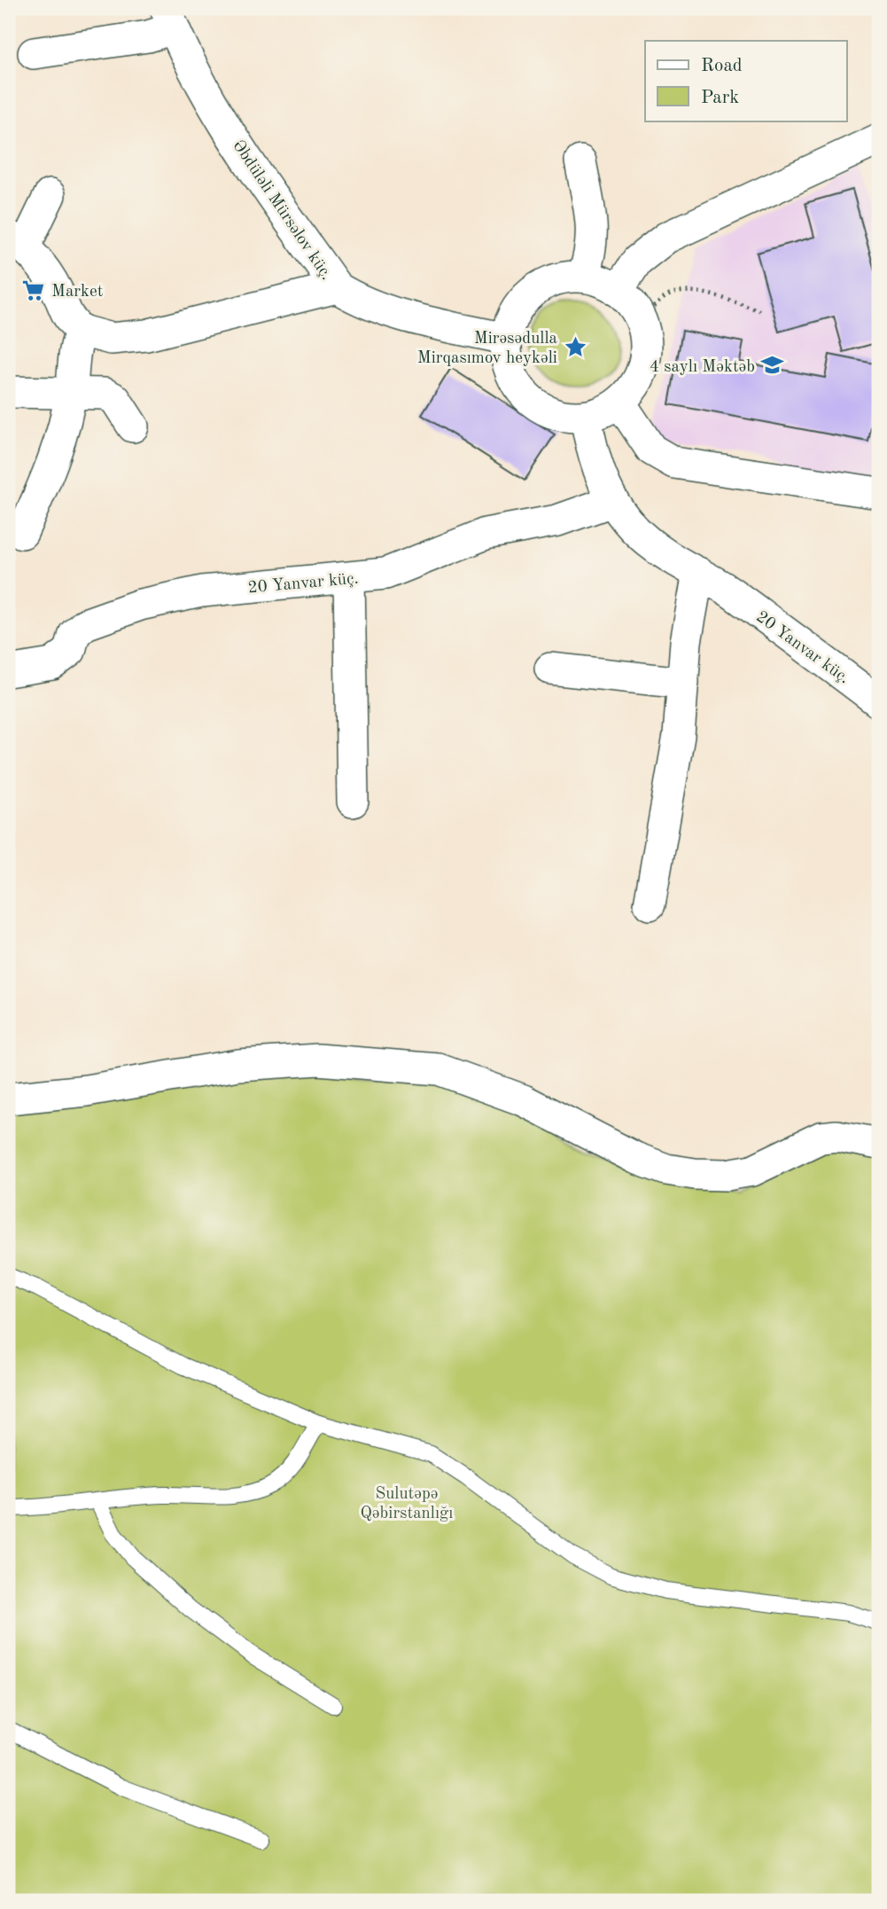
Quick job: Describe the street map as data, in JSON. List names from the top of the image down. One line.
{"streets":{"street":["Əbdüləli Mürsəlov küç.","20 Yanvar küç."]},"crossings":[["Əbdüləli Mürsəlov küç.","20 Yanvar küç."]],"parks":["Sulutəpə Qəbirstanlığı"],"places":{"supermarket":["Market"],"place":["Mirəsədulla Mirqasımov heykəli"],"school or university":["4 saylı Məktəb"]},"legend":["Road","Park"]}
